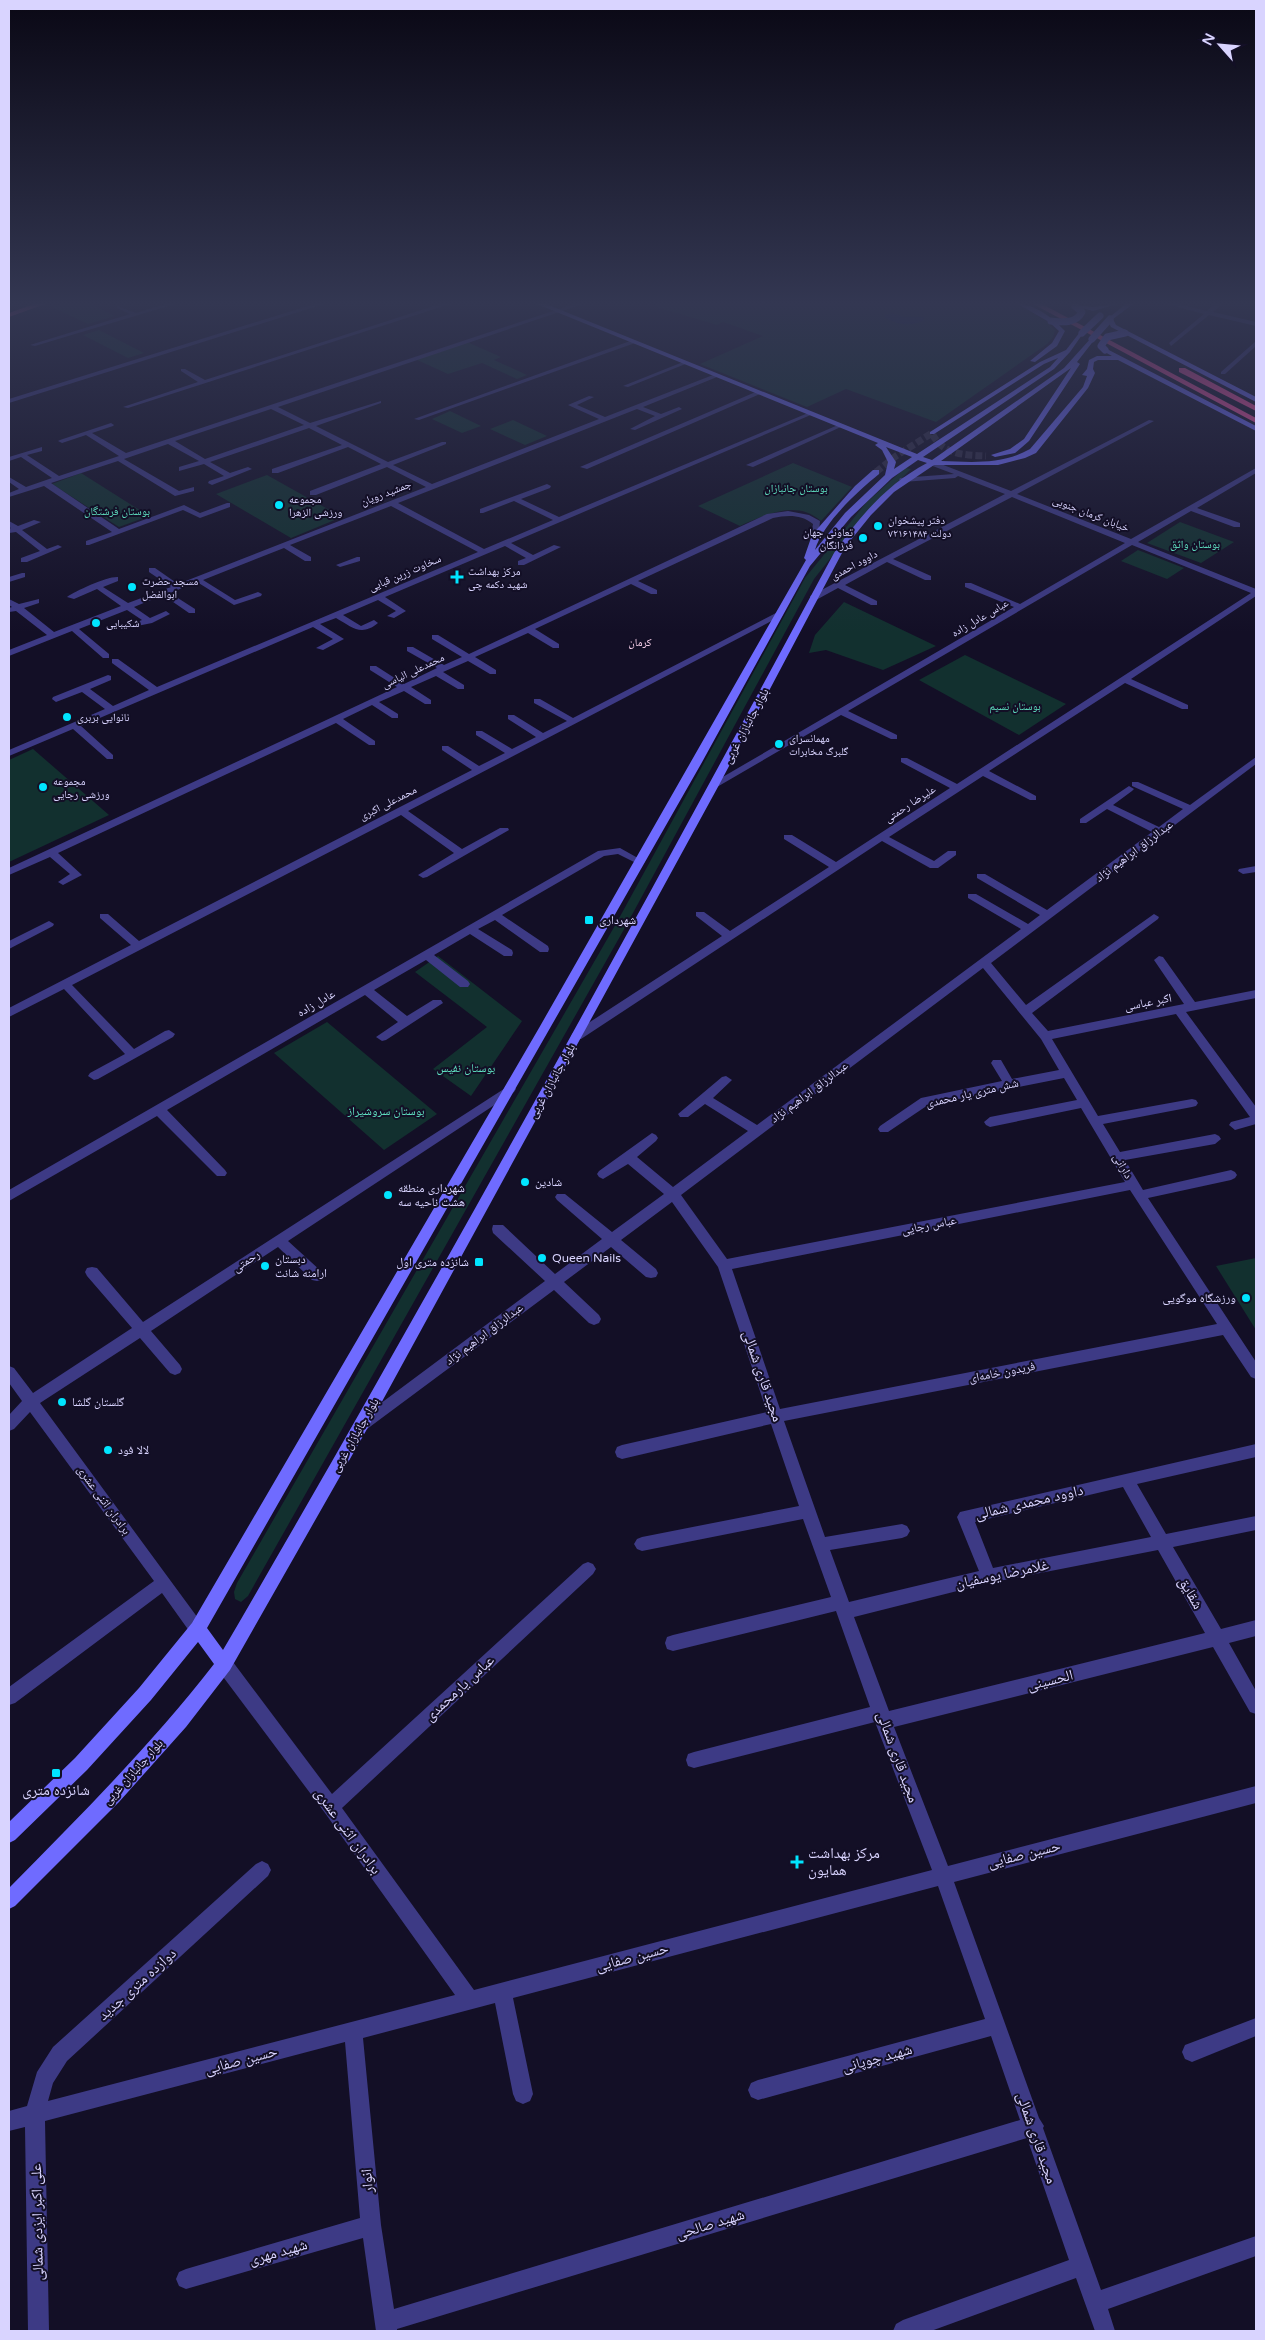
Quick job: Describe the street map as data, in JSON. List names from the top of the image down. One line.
{"streets":{"main road":["خیابان کرمان جنوبی","بلوار جانبازان غربی"],"street":["جمشید رویان","داوود احمدی","سخاوت زرین قبایی","عباس عادل زاده","محمدعلی الیاسی","محمدعلی اکبری","علیرضا رحمتی","عبدالرزاق ابراهیم نژاد","اکبر عباسی","عادل زاده","شش متری یار محمدی","دارانی","عباس رجایی","رحمتی","فریدون خامه‌ای","مجید قاری شمالی","برادران اثنی عشری","داوود محمدی شمالی","غلامرضا یوسفیان","شقایق","الحسینی","عباس یارمحمدی","حسین صفایی","دوازده متری جدید","شهید چوپانی","انوار","علی اکبر ایزدی شمالی","شهید صالحی","شهید مهری"]},"crossings":[["خیابان کرمان جنوبی","داوود احمدی"],["خیابان کرمان جنوبی","عباس عادل زاده"],["خیابان کرمان جنوبی","بلوار جانبازان غربی"],["خیابان کرمان جنوبی","علیرضا رحمتی"],["داوود احمدی","بلوار جانبازان غربی"],["عباس عادل زاده","بلوار جانبازان غربی"],["بلوار جانبازان غربی","محمدعلی اکبری"],["بلوار جانبازان غربی","علیرضا رحمتی"],["بلوار جانبازان غربی","عبدالرزاق ابراهیم نژاد"],["بلوار جانبازان غربی","عادل زاده"],["بلوار جانبازان غربی","رحمتی"],["بلوار جانبازان غربی","برادران اثنی عشری"],["عبدالرزاق ابراهیم نژاد","دارانی"],["عبدالرزاق ابراهیم نژاد","مجید قاری شمالی"],["اکبر عباسی","دارانی"],["شش متری یار محمدی","دارانی"],["دارانی","عباس رجایی"],["دارانی","فریدون خامه‌ای"],["عباس رجایی","مجید قاری شمالی"],["رحمتی","برادران اثنی عشری"],["فریدون خامه‌ای","مجید قاری شمالی"],["مجید قاری شمالی","غلامرضا یوسفیان"],["مجید قاری شمالی","الحسینی"],["مجید قاری شمالی","حسین صفایی"],["مجید قاری شمالی","شهید چوپانی"],["مجید قاری شمالی","شهید صالحی"],["برادران اثنی عشری","عباس یارمحمدی"],["برادران اثنی عشری","حسین صفایی"],["داوود محمدی شمالی","غلامرضا یوسفیان"],["داوود محمدی شمالی","شقایق"],["غلامرضا یوسفیان","شقایق"],["شقایق","الحسینی"],["حسین صفایی","دوازده متری جدید"],["حسین صفایی","انوار"],["حسین صفایی","علی اکبر ایزدی شمالی"],["دوازده متری جدید","علی اکبر ایزدی شمالی"],["انوار","شهید صالحی"],["انوار","شهید مهری"]],"districts":["کرمان"],"parks":["بوستان جانبازان","بوستان فرشتگان","بوستان واثق","بوستان نسیم","بوستان نفیس","بوستان سروشیراز"],"places":{"other":["مجموعه ورزشی الزهرا","دفتر پیشخوان دولت ۷۲۱۶۱۴۸۴","تعاونی جهان فرزانگان","مسجد حضرت ابوالفضل","شکیبایی","نانوایی بربری","مهمانسرای گلبرگ مخابرات","مجموعه ورزشی رجایی","شادین","شهرداری منطقه هشت ناحیه سه","Queen Nails","دبستان ارامنه شانت","ورزشگاه موگویی","گلستان گلشا","لالا فود"],"health":["مرکز بهداشت شهید دکمه چی","مرکز بهداشت همایون"],"transit":["شهرداری","شانزده متری اول","شانزده متری"]},"north":"top left"}
